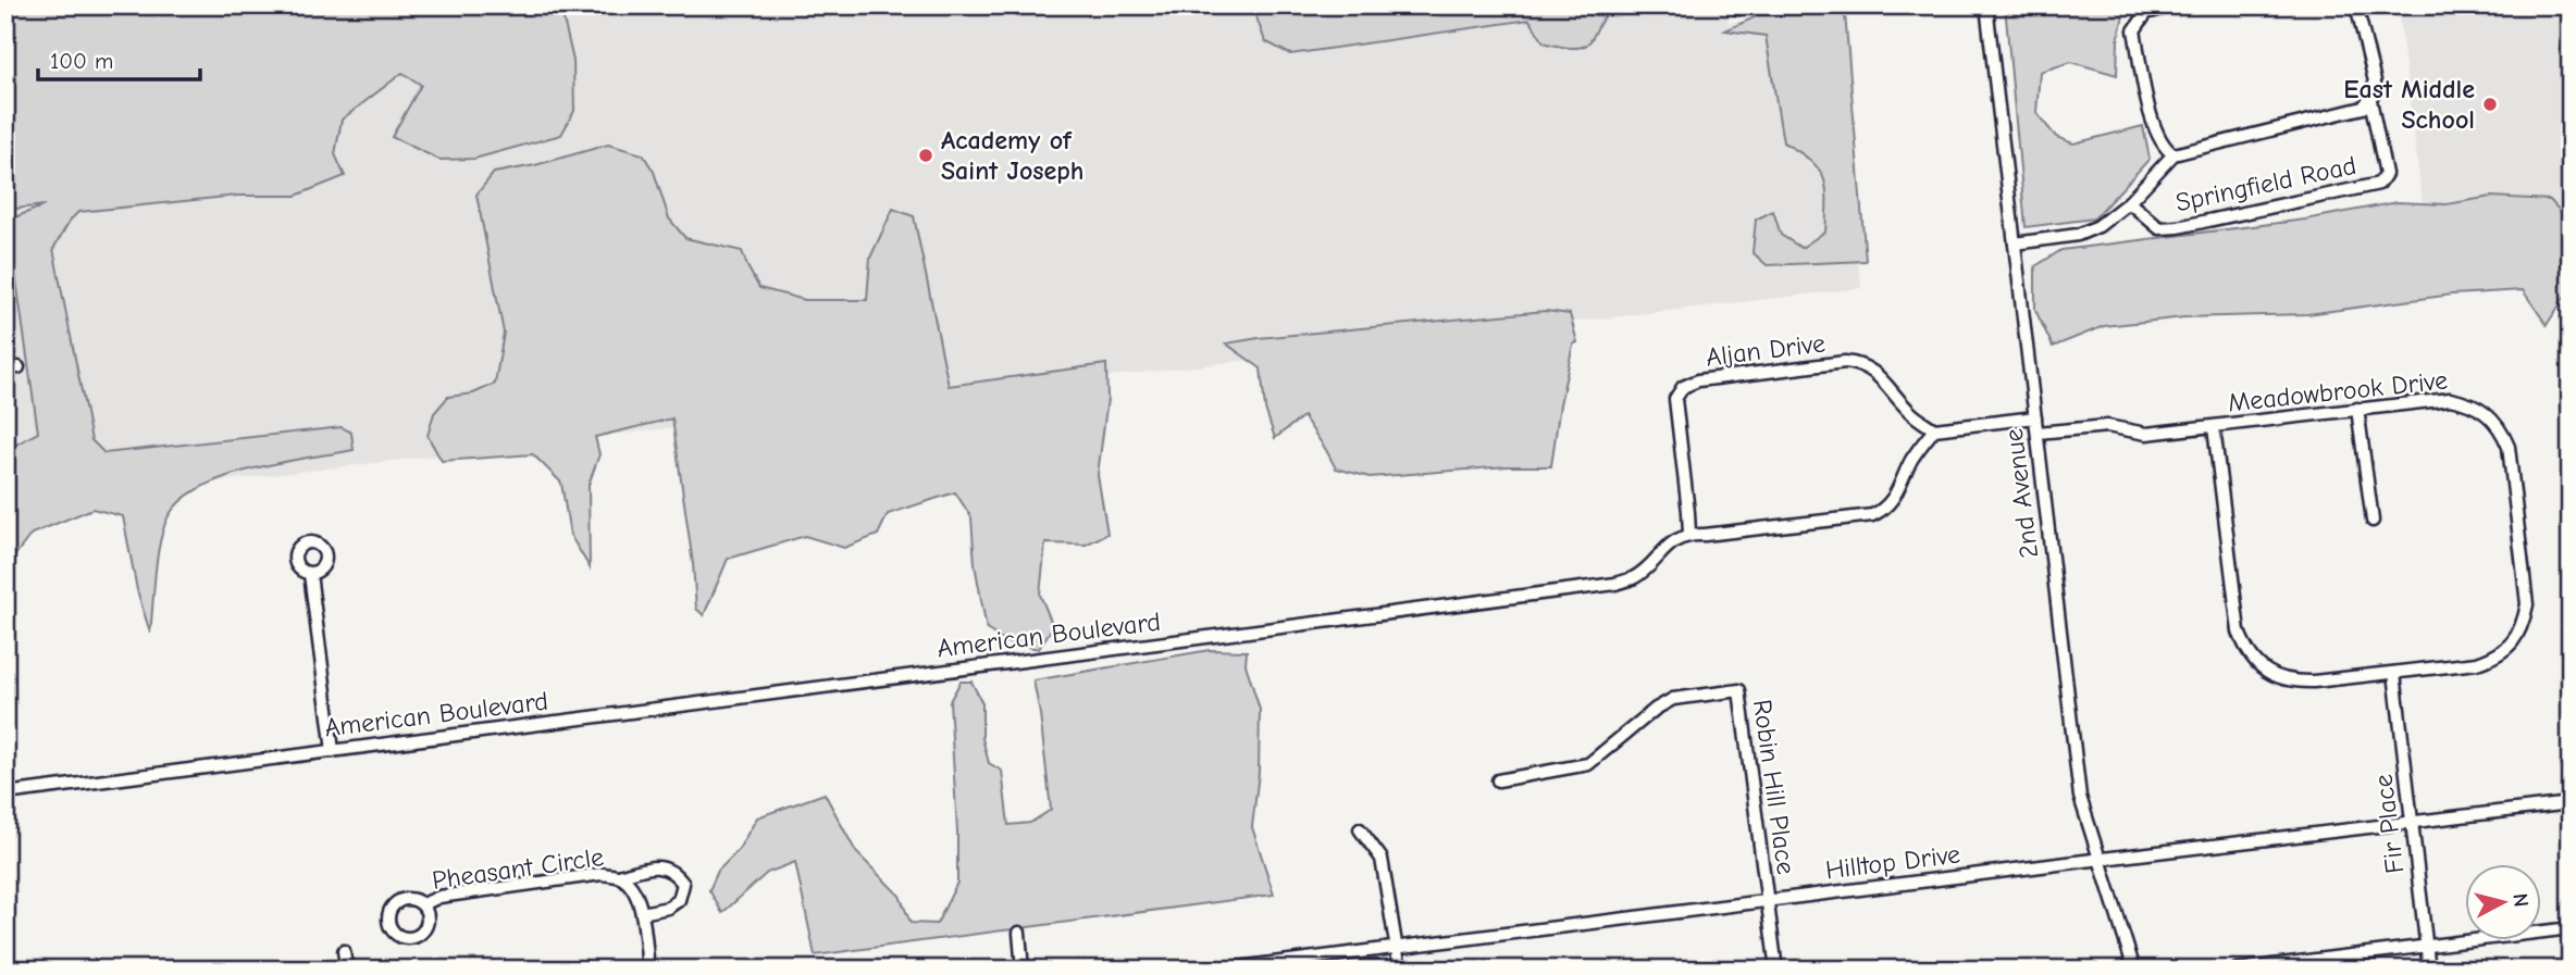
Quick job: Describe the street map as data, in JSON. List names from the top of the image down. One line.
{"streets":{"street":["Springfield Road","Aljan Drive","Meadowbrook Drive","2nd Avenue","American Boulevard","Robin Hill Place","Fir Place","Hilltop Drive","Pheasant Circle"]},"crossings":[["Springfield Road","2nd Avenue"],["Aljan Drive","American Boulevard"],["Meadowbrook Drive","2nd Avenue"],["Meadowbrook Drive","Fir Place"],["2nd Avenue","Hilltop Drive"],["Robin Hill Place","Hilltop Drive"],["Fir Place","Hilltop Drive"]],"places":["East Middle School","Academy of Saint Joseph"],"scale_bar":"100 m","north":"right"}
